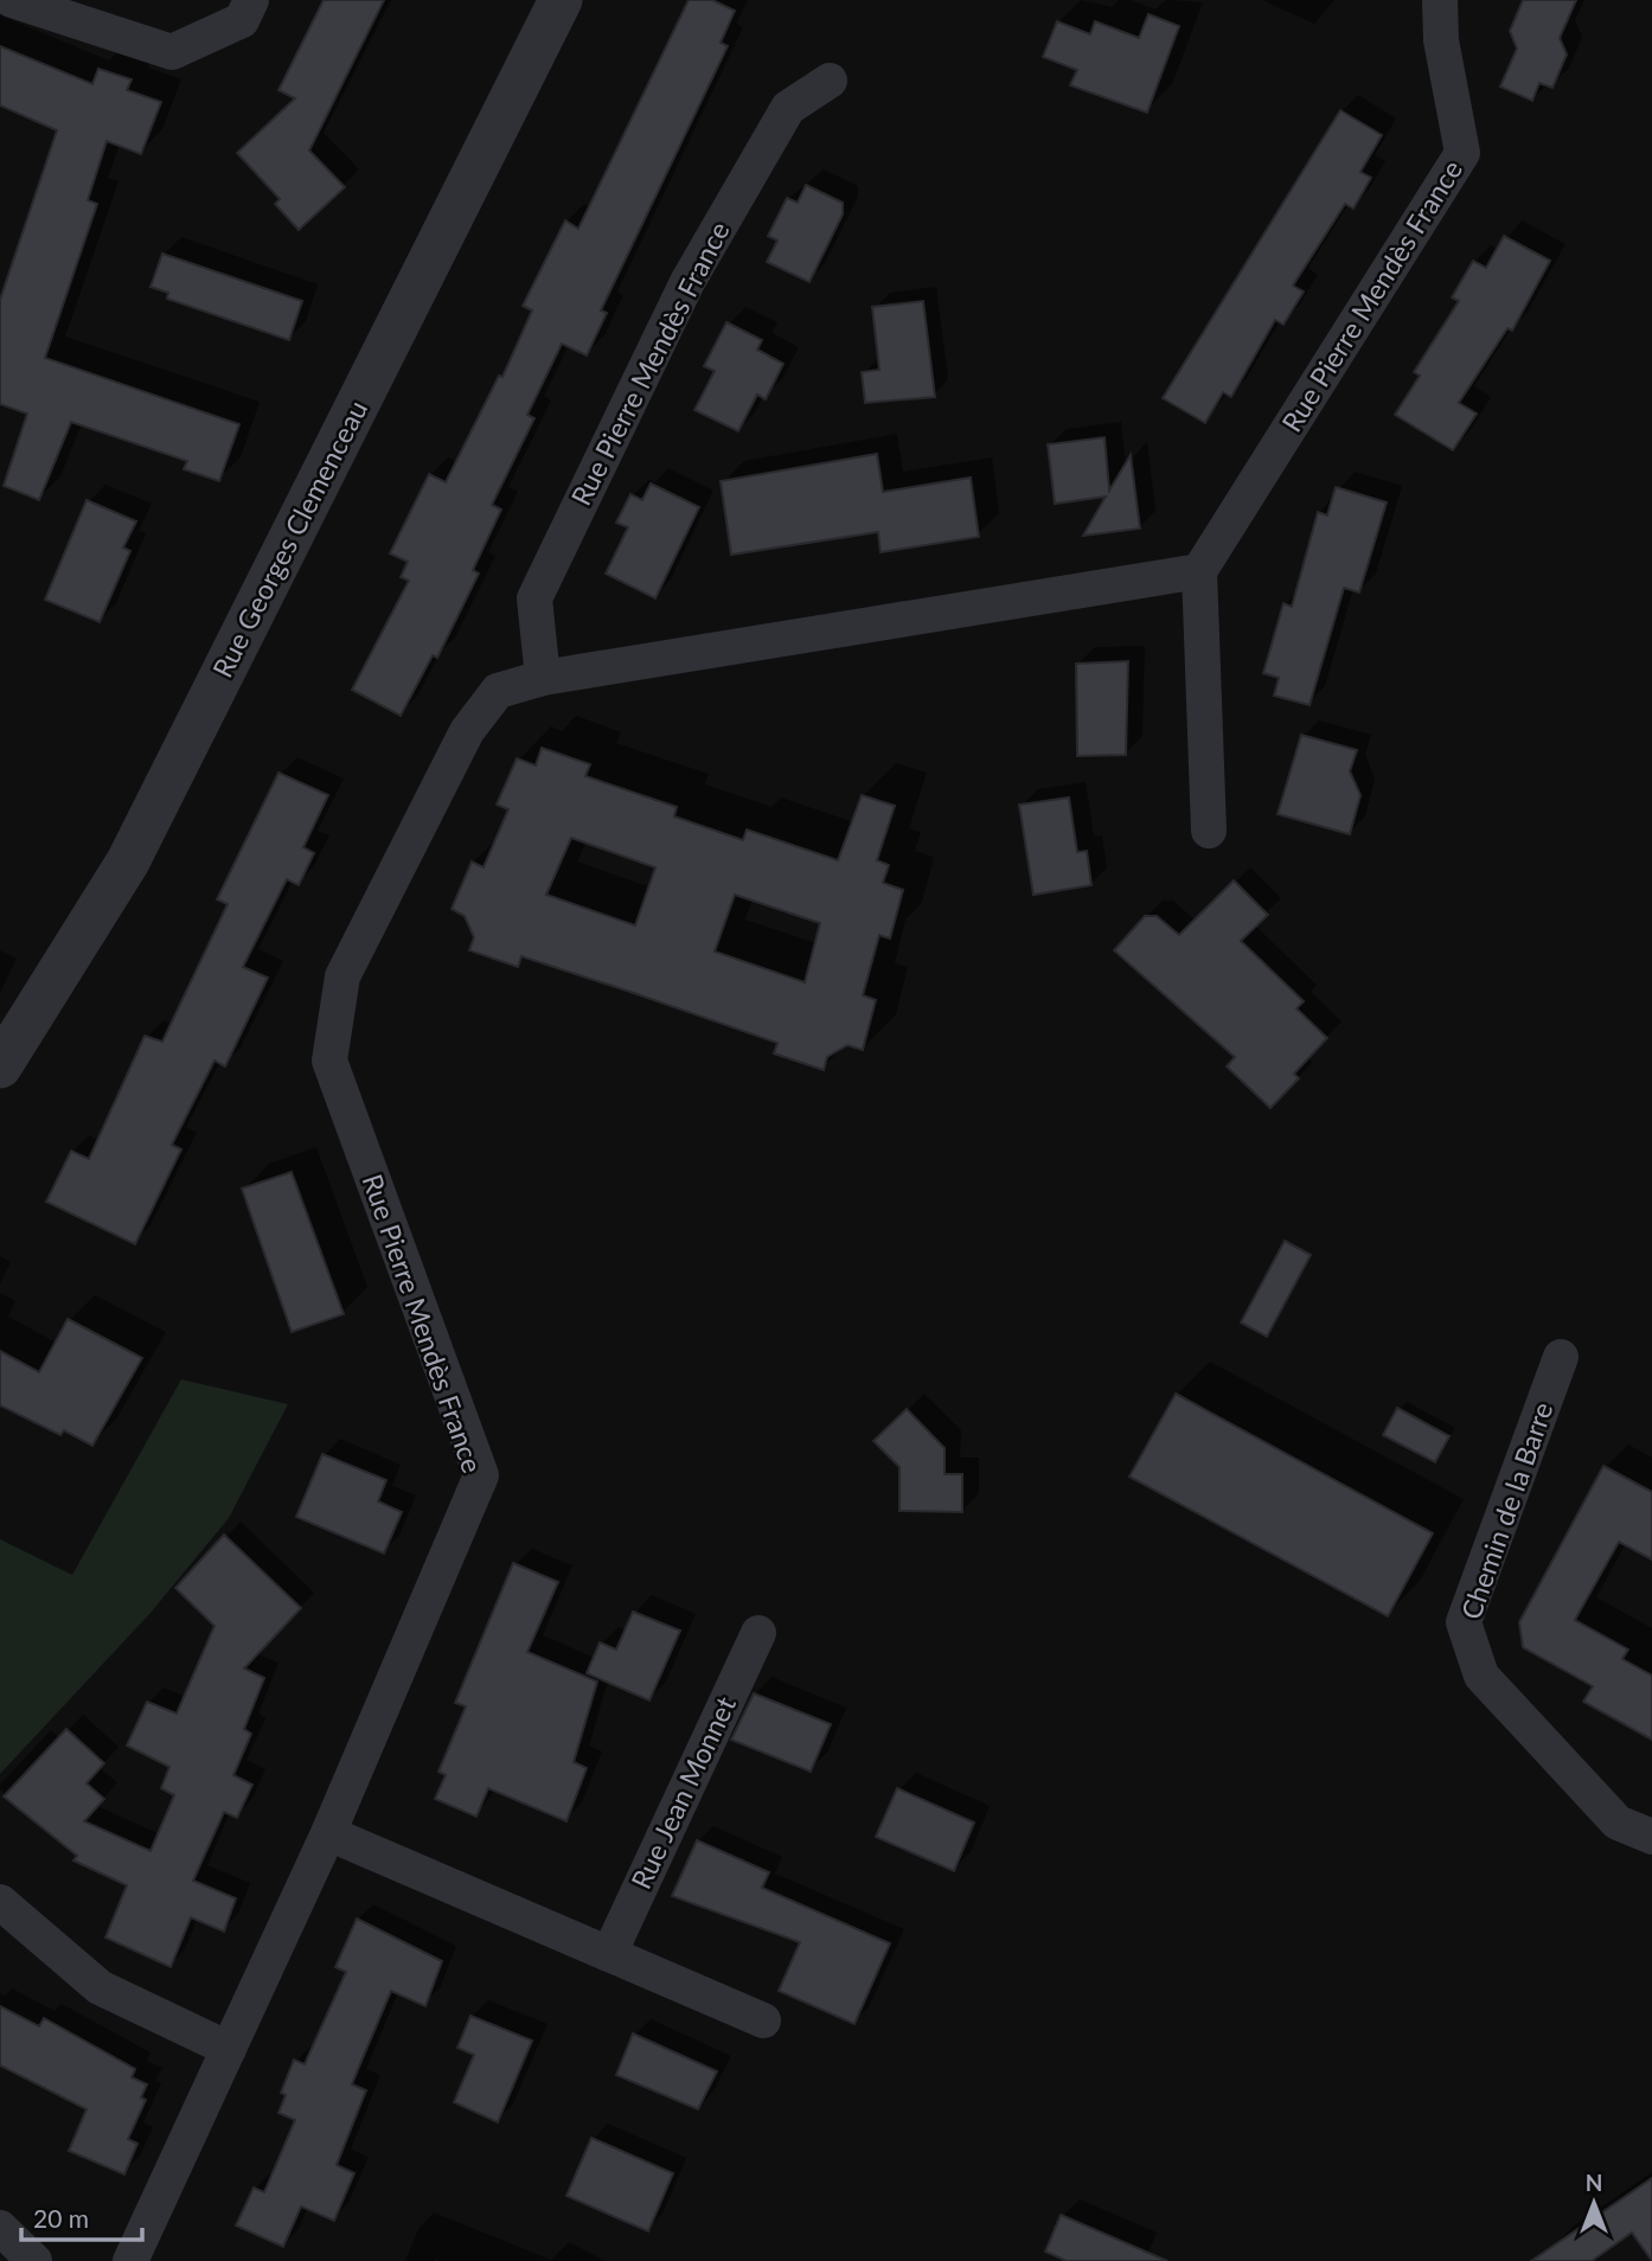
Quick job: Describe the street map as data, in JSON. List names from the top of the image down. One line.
{"streets":{"street":["Rue Pierre Mendès France","Rue Georges Clemenceau","Chemin de la Barre","Rue Jean Monnet"]},"scale_bar":"20 m","north":"top"}
